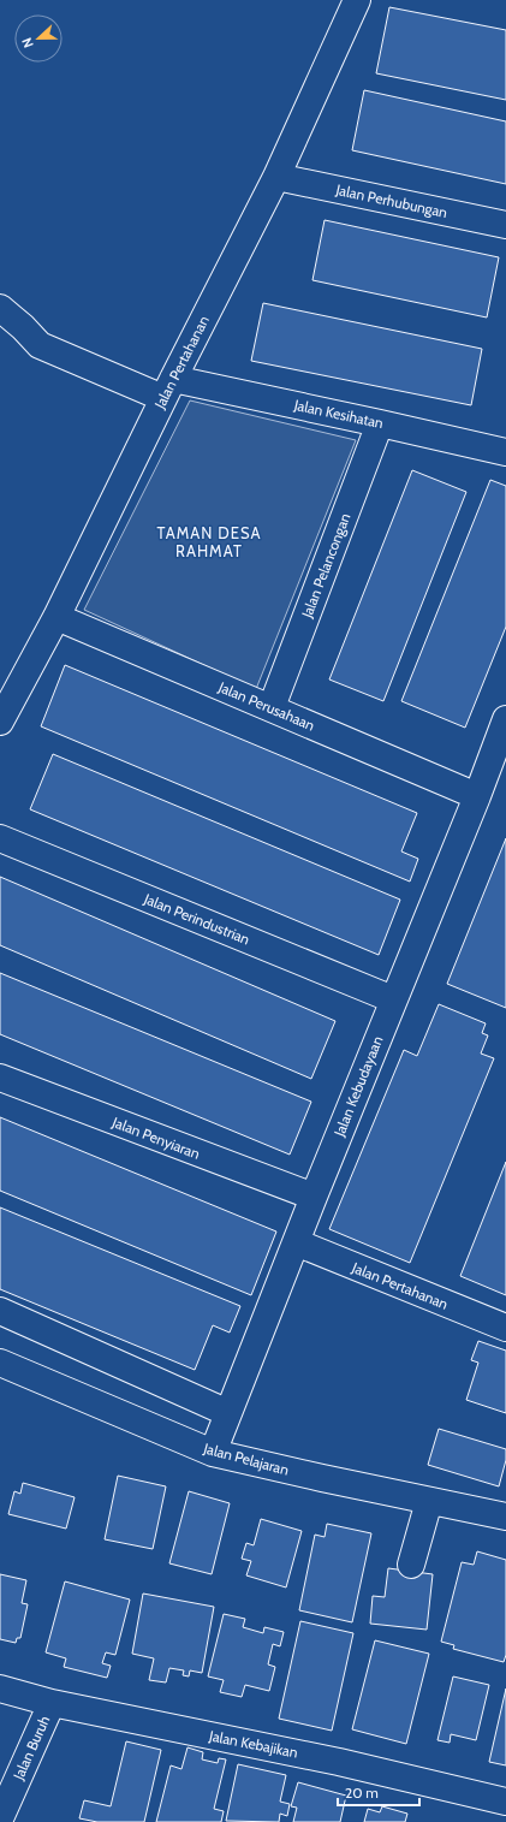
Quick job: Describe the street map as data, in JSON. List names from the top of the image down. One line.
{"streets":{"street":["Jalan Perhubungan","Jalan Pertahanan","Jalan Kesihatan","Jalan Pelancongan","Jalan Perusahaan","Jalan Perindustrian","Jalan Kebudayaan","Jalan Penyiaran","Jalan Pelajaran","Jalan Kebajikan","Jalan Buruh"]},"crossings":[["Jalan Perhubungan","Jalan Pertahanan"],["Jalan Pertahanan","Jalan Kesihatan"],["Jalan Pertahanan","Jalan Perusahaan"],["Jalan Pertahanan","Jalan Kebudayaan"],["Jalan Kesihatan","Jalan Pelancongan"],["Jalan Pelancongan","Jalan Perusahaan"],["Jalan Perusahaan","Jalan Kebudayaan"],["Jalan Perindustrian","Jalan Kebudayaan"],["Jalan Kebudayaan","Jalan Penyiaran"],["Jalan Kebudayaan","Jalan Pelajaran"],["Jalan Kebajikan","Jalan Buruh"]],"districts":["TAMAN DESA RAHMAT"],"scale_bar":"20 m","north":"left"}
